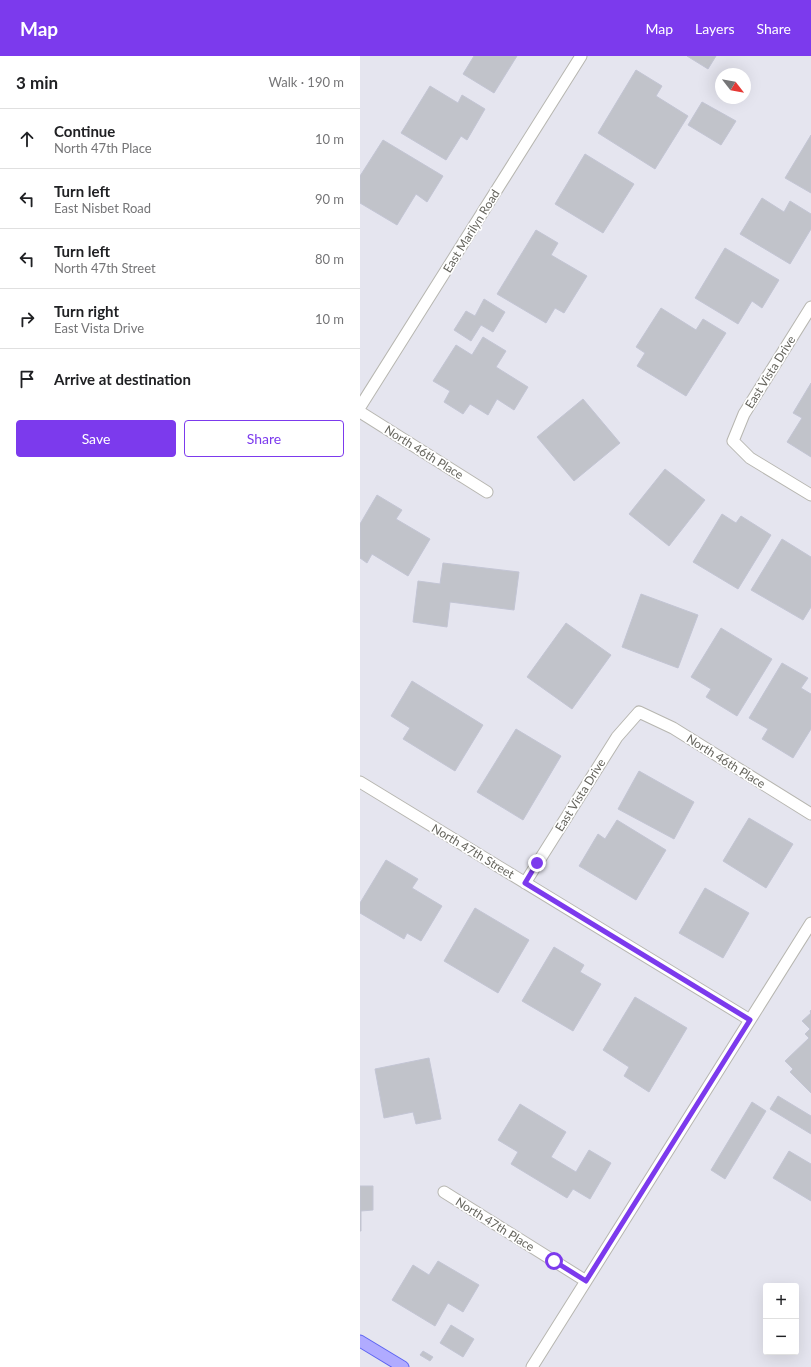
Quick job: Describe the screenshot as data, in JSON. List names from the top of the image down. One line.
{"streets":{"street":["East Marilyn Road","East Vista Drive","North 46th Place","North 47th Street","North 47th Place"]},"crossings":[["East Vista Drive","North 46th Place"],["East Vista Drive","North 47th Street"]],"north":"bottom right","page":{"header":"Map","nav":["Map","Layers","Share"],"heading":["3 min","Walk · 190 m"],"list":[["Continue","North 47th Place","10 m"],["Turn left","East Nisbet Road","90 m"],["Turn left","North 47th Street","80 m"],["Turn right","East Vista Drive","10 m"],"Arrive at destination"],"buttons":["Save","Share"],"map_buttons":["+","−"]}}
